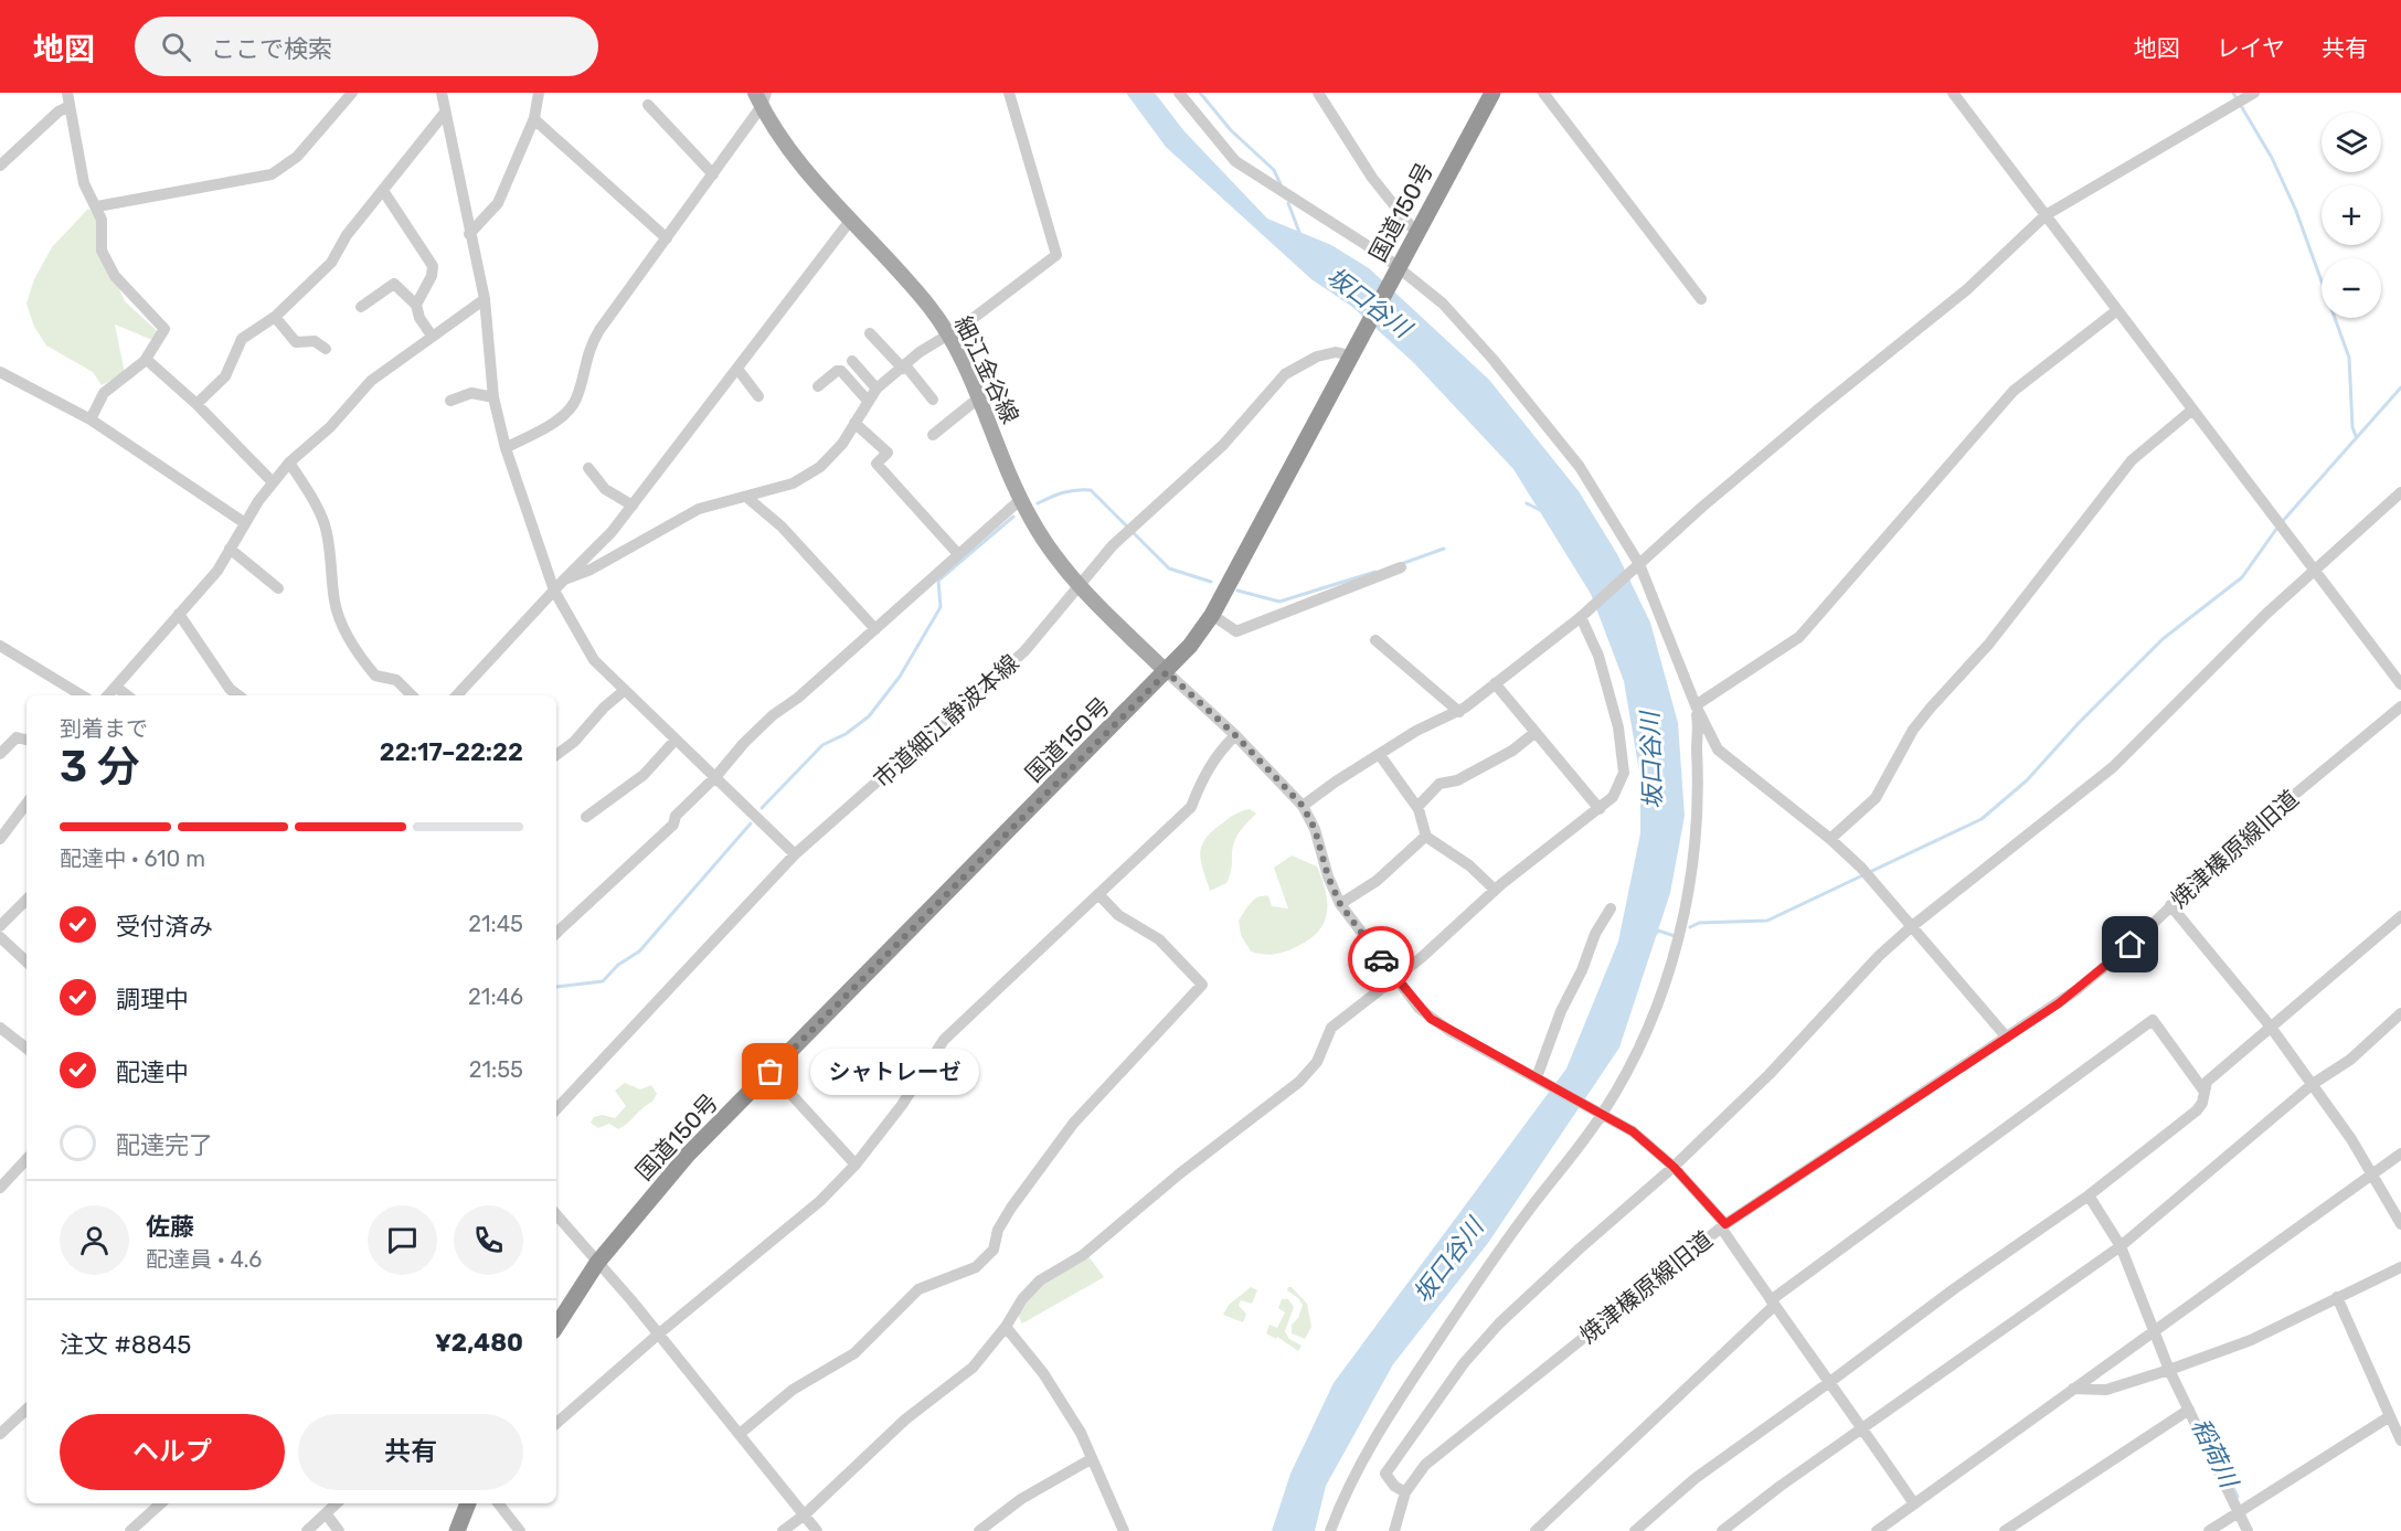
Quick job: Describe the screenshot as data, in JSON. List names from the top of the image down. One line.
{"streets":{"highway":["国道150号"],"main road":["細江金谷線"],"street":["市道細江静波本線","焼津榛原線旧道"]},"crossings":[["国道150号","細江金谷線"],["国道150号","市道細江静波本線"],["細江金谷線","市道細江静波本線"]],"water":["坂口谷川","稻荷川"],"places":["シャトレーゼ"],"page":{"header":"地図","search":"ここで検索","nav":["地図","レイヤ","共有"],"map_buttons":["+","−"],"heading":["3 分","到着まで","22:17–22:22"],"panel":["佐藤","配達員 · 4.6","注文 #8845","¥2,480"],"bar":"配達中 · 610 m","list":[["受付済み","21:45"],["調理中","21:46"],["配達中","21:55"],"配達完了"],"bubble":"シャトレーゼ","buttons":["ヘルプ","共有"]}}
